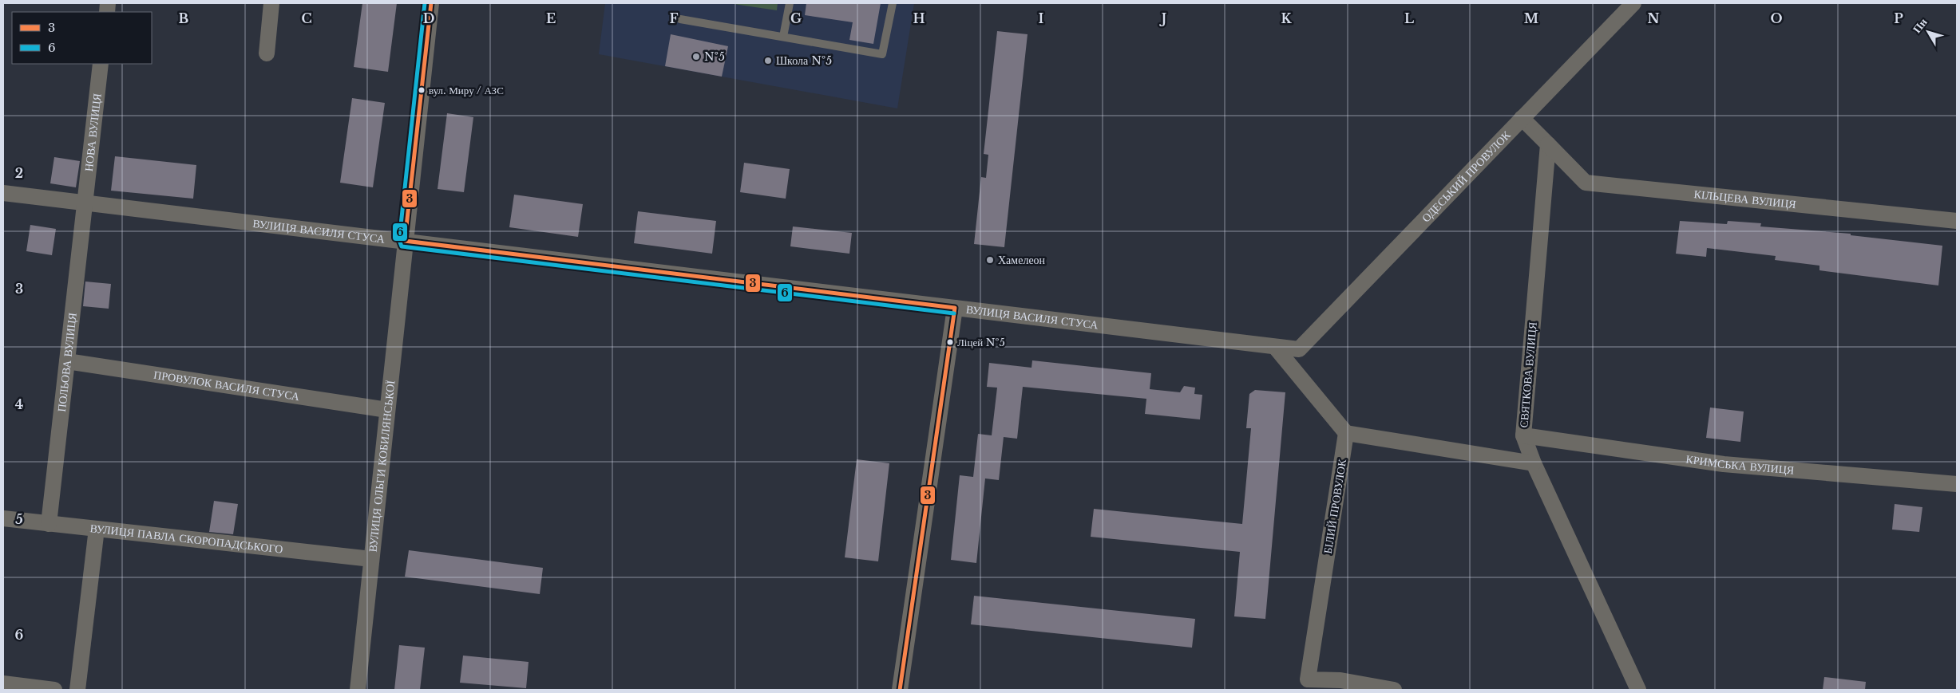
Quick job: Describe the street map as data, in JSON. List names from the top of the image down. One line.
{"streets":{"street":["НОВА ВУЛИЦЯ","ОДЕСЬКИЙ ПРОВУЛОК","КІЛЬЦЕВА ВУЛИЦЯ","ВУЛИЦЯ ВАСИЛЯ СТУСА","ПОЛЬОВА ВУЛИЦЯ","СВЯТКОВА ВУЛИЦЯ","ПРОВУЛОК ВАСИЛЯ СТУСА","КРИМСЬКА ВУЛИЦЯ","ВУЛИЦЯ ОЛЬГИ КОБИЛЯНСЬКОЇ","БІЛИЙ ПРОВУЛОК","ВУЛИЦЯ ПАВЛА СКОРОПАДСЬКОГО"]},"crossings":[["НОВА ВУЛИЦЯ","ВУЛИЦЯ ВАСИЛЯ СТУСА"],["НОВА ВУЛИЦЯ","ПОЛЬОВА ВУЛИЦЯ"],["ОДЕСЬКИЙ ПРОВУЛОК","ВУЛИЦЯ ВАСИЛЯ СТУСА"],["КІЛЬЦЕВА ВУЛИЦЯ","СВЯТКОВА ВУЛИЦЯ"],["ВУЛИЦЯ ВАСИЛЯ СТУСА","ПОЛЬОВА ВУЛИЦЯ"],["ВУЛИЦЯ ВАСИЛЯ СТУСА","ВУЛИЦЯ ОЛЬГИ КОБИЛЯНСЬКОЇ"],["ПОЛЬОВА ВУЛИЦЯ","ПРОВУЛОК ВАСИЛЯ СТУСА"],["ПОЛЬОВА ВУЛИЦЯ","ВУЛИЦЯ ПАВЛА СКОРОПАДСЬКОГО"],["СВЯТКОВА ВУЛИЦЯ","КРИМСЬКА ВУЛИЦЯ"],["ПРОВУЛОК ВАСИЛЯ СТУСА","ВУЛИЦЯ ОЛЬГИ КОБИЛЯНСЬКОЇ"],["ВУЛИЦЯ ОЛЬГИ КОБИЛЯНСЬКОЇ","ВУЛИЦЯ ПАВЛА СКОРОПАДСЬКОГО"]],"places":["№5","Школа №5","вул. Миру / АЗС","Хамелеон","Ліцей №5"],"lines":["transit line 3","transit line 6"],"legend":["3","6"],"north":"top left","grid":{"columns":["B","C","D","E","F","G","H","I","J","K","L","M","N","O","P"],"rows":["2","3","4","5","6"]}}
